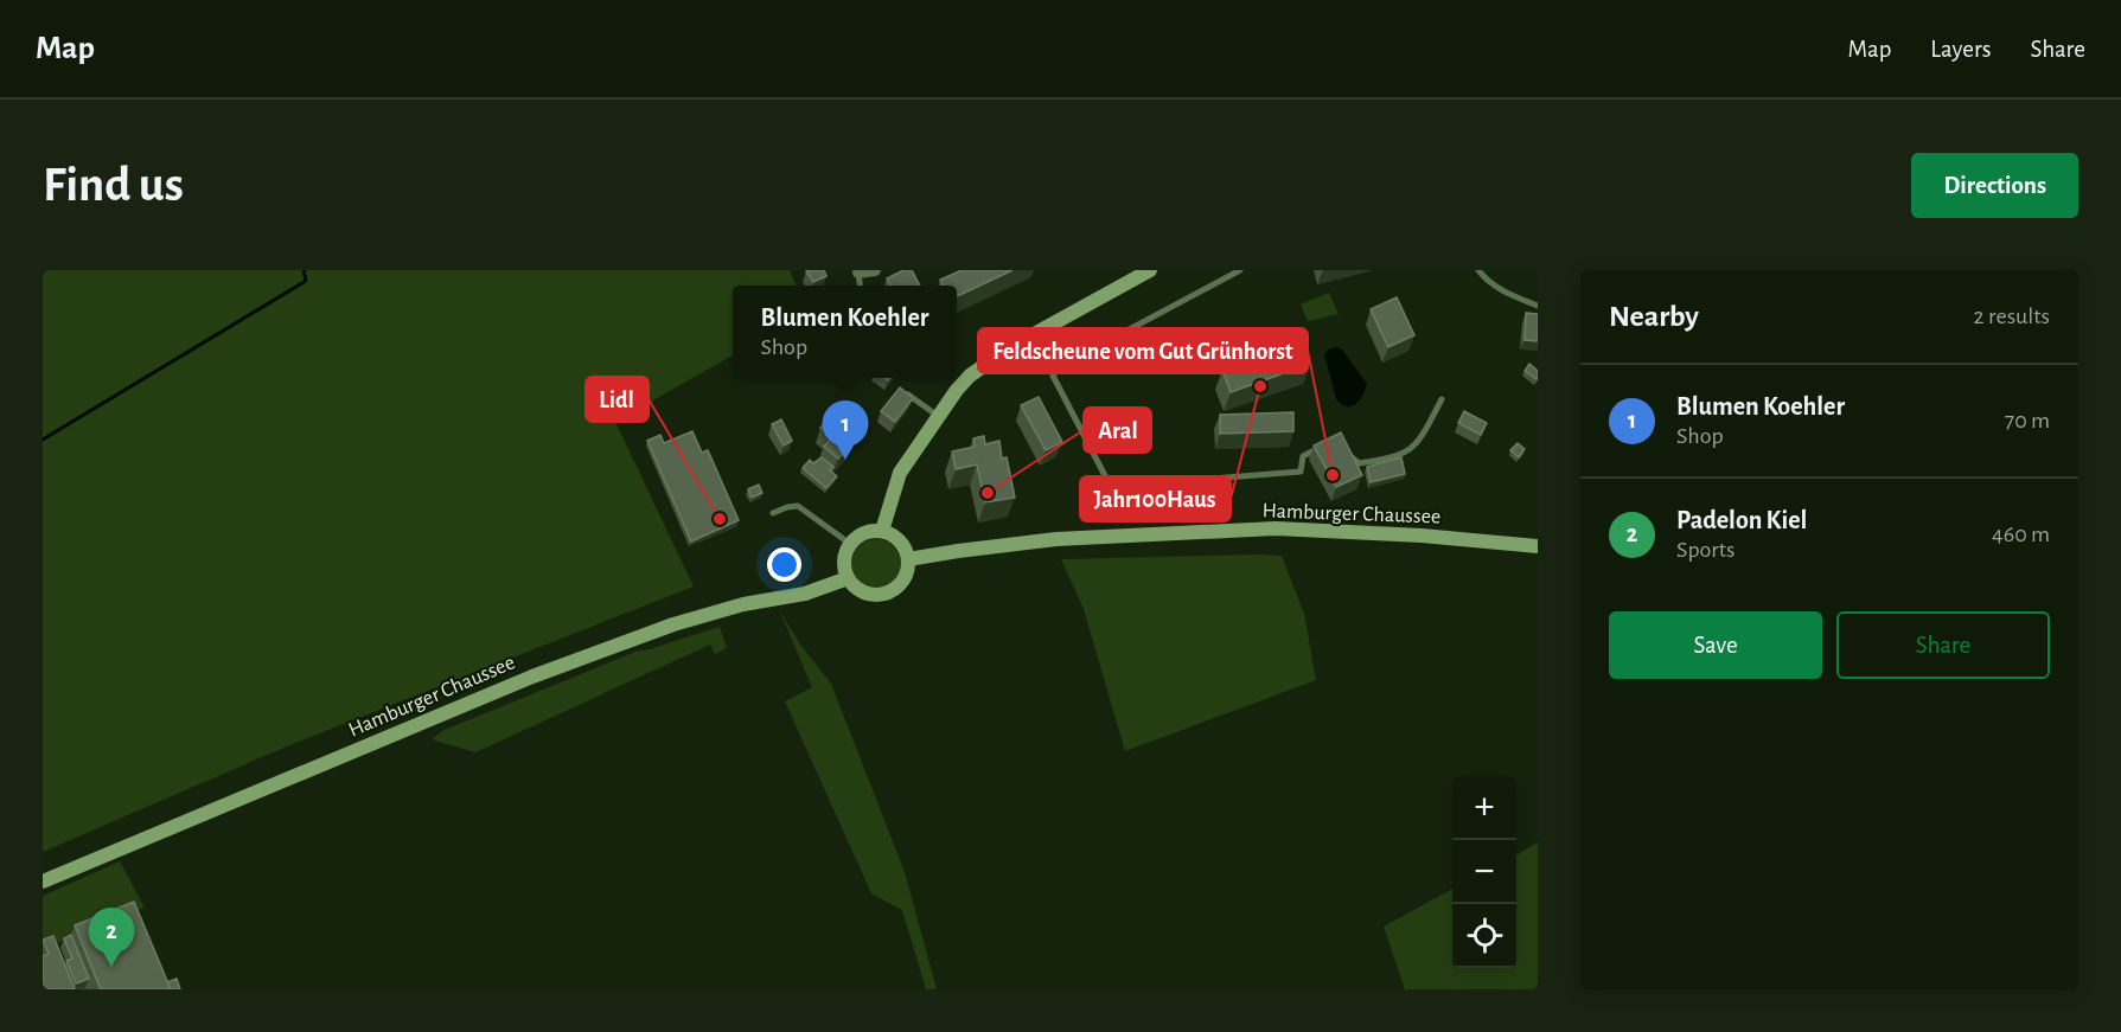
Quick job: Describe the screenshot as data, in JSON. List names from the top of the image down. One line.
{"streets":{"main road":["Hamburger Chaussee"]},"places":["Jahr100Haus","Feldscheune vom Gut Grünhorst","Aral","Lidl"],"page":{"header":"Map","nav":["Map","Layers","Share"],"buttons":["Directions",["Save","Share"]],"title":"Find us","heading":["Nearby","2 results"],"popup":["Blumen Koehler","Shop"],"list":[{"mark":"1","name":"Blumen Koehler","note":"Shop","value":"70 m"},{"mark":"2","name":"Padelon Kiel","note":"Sports","value":"460 m"}],"pins":["1","2"],"map_buttons":["+","−"]}}
